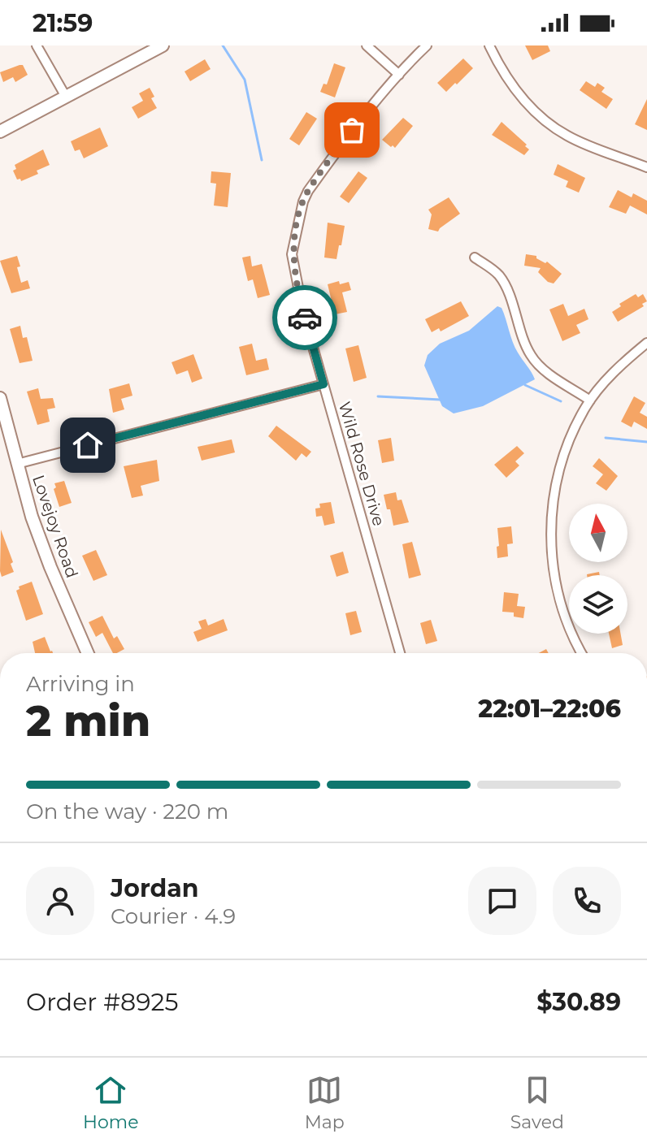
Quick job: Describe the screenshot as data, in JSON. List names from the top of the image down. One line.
{"streets":{"main road":["Lovejoy Road"],"street":["Wild Rose Drive"]},"north":"top","page":{"status":"21:59","heading":["2 min","Arriving in","22:01–22:06"],"panel":["Jordan","Courier · 4.9","Order #8925","$30.89"],"bar":"On the way · 220 m","tabs":["Home","Map","Saved"]}}
